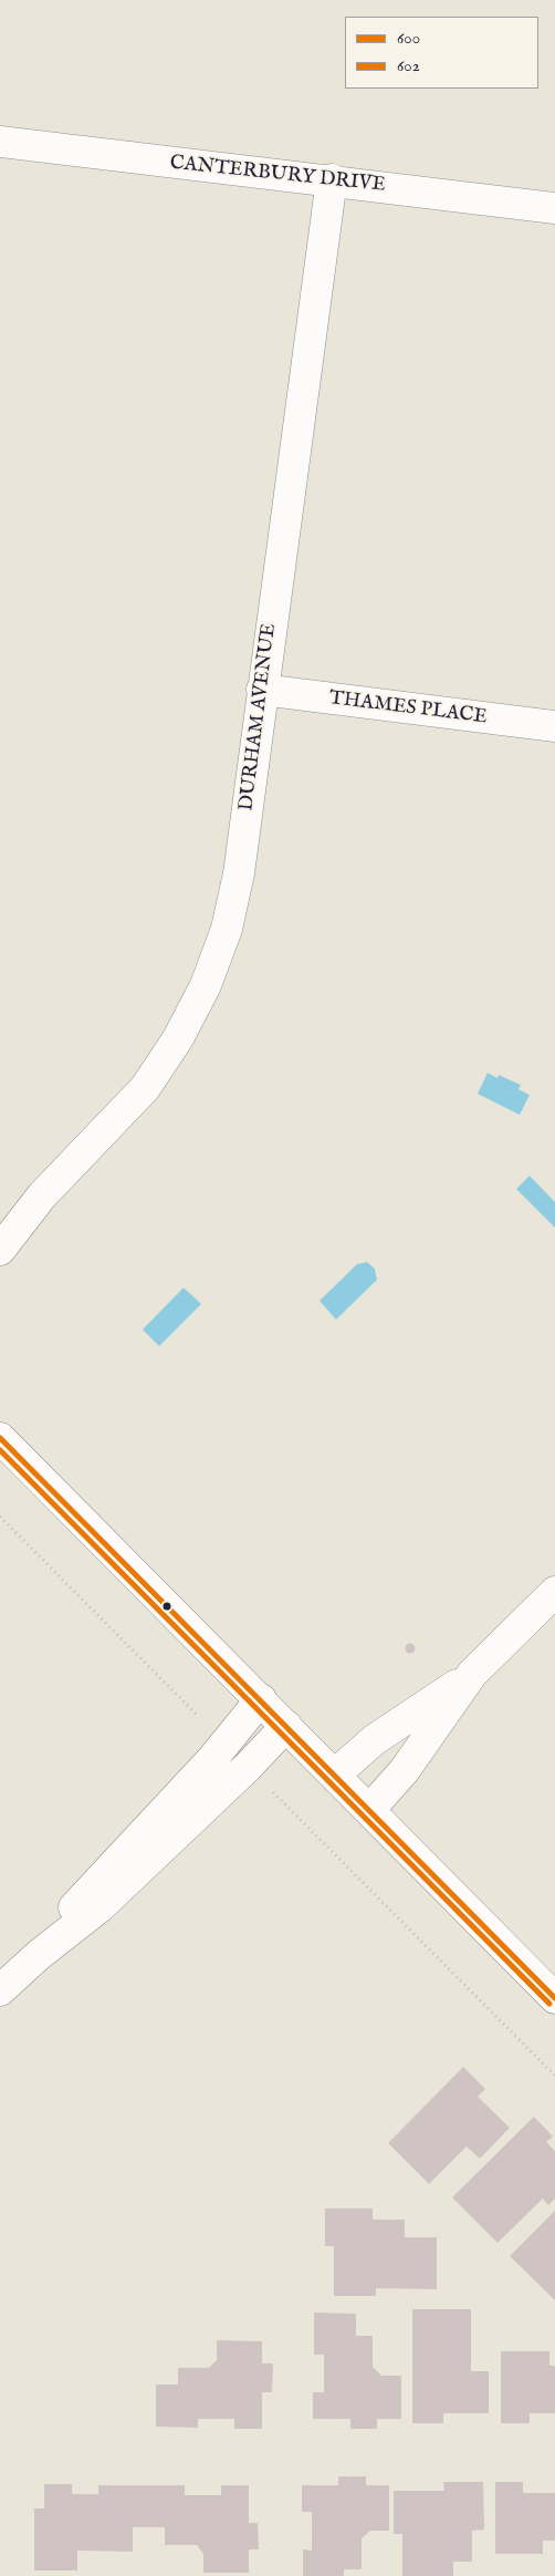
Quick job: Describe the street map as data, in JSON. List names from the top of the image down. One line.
{"streets":{"street":["CANTERBURY DRIVE","THAMES PLACE","DURHAM AVENUE"]},"crossings":[["CANTERBURY DRIVE","DURHAM AVENUE"],["THAMES PLACE","DURHAM AVENUE"]],"lines":["transit line 600","transit line 602"],"legend":["600","602"]}
